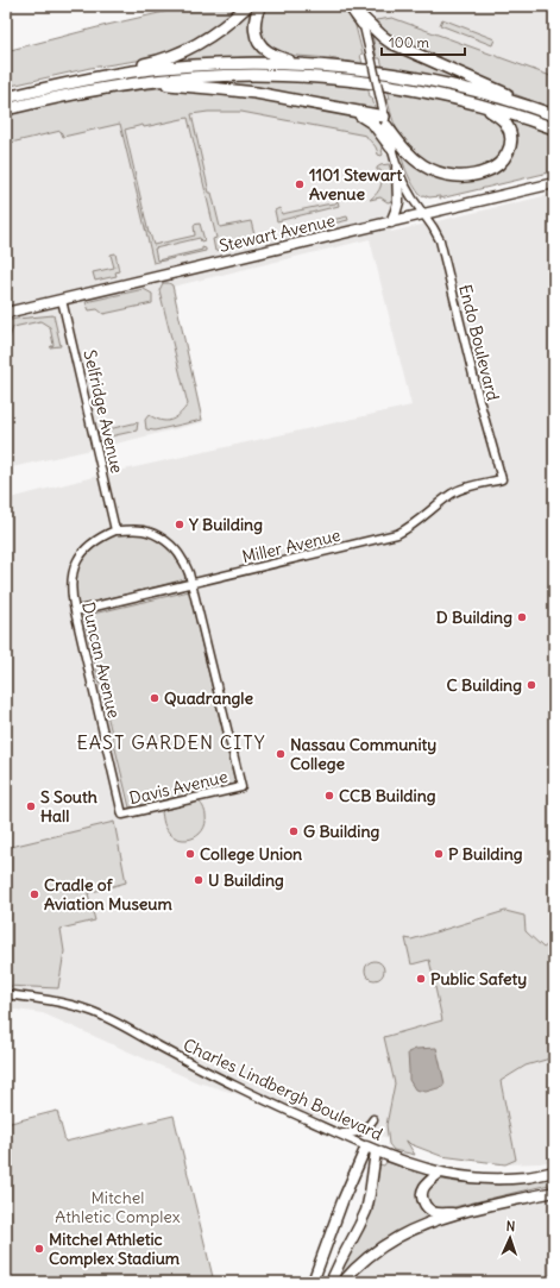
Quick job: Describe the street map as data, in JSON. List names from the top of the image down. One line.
{"streets":{"main road":["Stewart Avenue","Charles Lindbergh Boulevard"],"street":["Endo Boulevard","Selfridge Avenue","Miller Avenue","Duncan Avenue","Davis Avenue"]},"crossings":[["Stewart Avenue","Endo Boulevard"],["Stewart Avenue","Selfridge Avenue"],["Endo Boulevard","Miller Avenue"],["Selfridge Avenue","Duncan Avenue"],["Miller Avenue","Duncan Avenue"],["Miller Avenue","Davis Avenue"],["Duncan Avenue","Davis Avenue"]],"districts":["EAST GARDEN CITY"],"parks":["Mitchel Athletic Complex"],"places":["1101 Stewart Avenue","Y Building","D Building","C Building","Quadrangle","Nassau Community College","CCB Building","S South Hall","G Building","College Union","P Building","U Building","Cradle of Aviation Museum","Public Safety","Mitchel Athletic Complex Stadium"],"scale_bar":"100 m","north":"top"}
